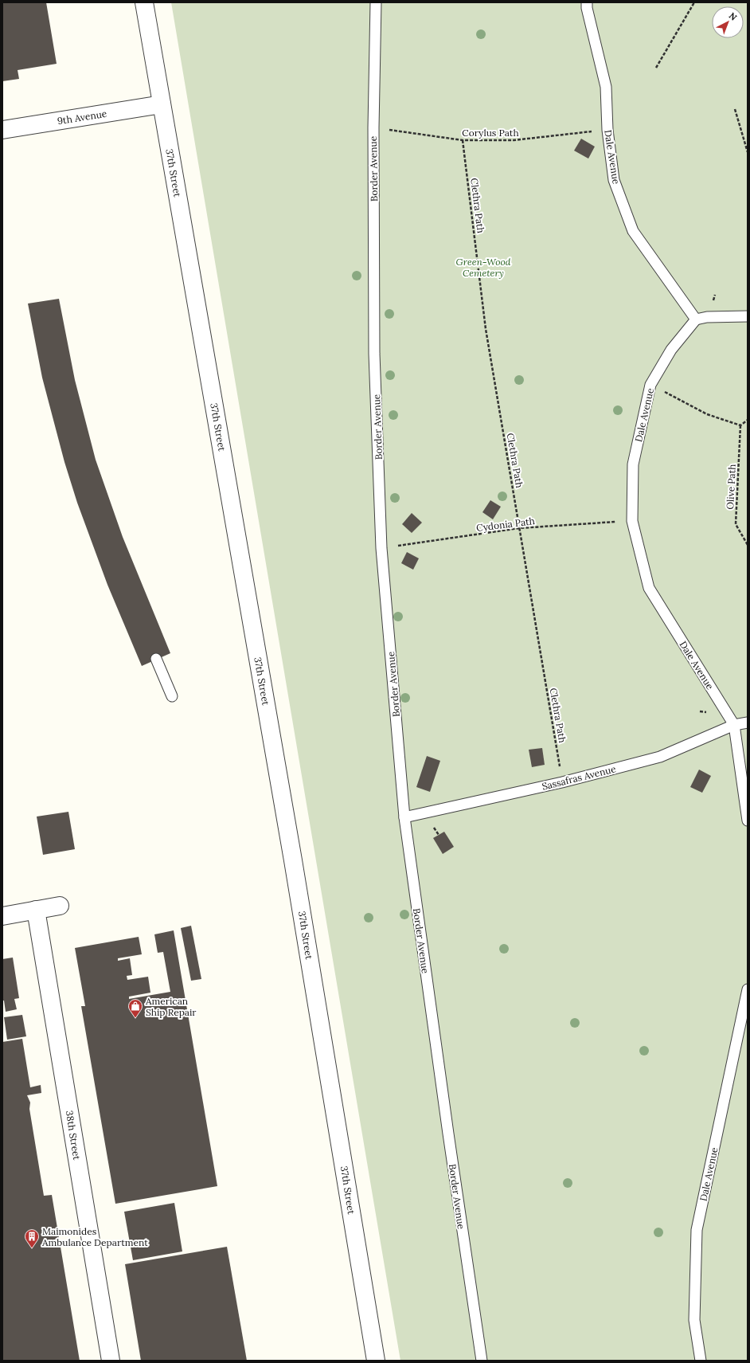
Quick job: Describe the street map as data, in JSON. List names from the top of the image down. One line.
{"streets":{"street":["9th Avenue","37th Street","38th Street"],"lane":["Dale Avenue","Border Avenue","Sassafras Avenue"],"path":["Corylus Path","Clethra Path","Olive Path","Cydonia Path"]},"crossings":[["9th Avenue","37th Street"],["Corylus Path","Dale Avenue"],["Corylus Path","Border Avenue"],["Corylus Path","Clethra Path"],["Dale Avenue","Cydonia Path"],["Dale Avenue","Sassafras Avenue"],["Border Avenue","Cydonia Path"],["Border Avenue","Sassafras Avenue"],["Clethra Path","Cydonia Path"],["Clethra Path","Sassafras Avenue"]],"parks":["Green-Wood Cemetery"],"places":{"shop":["American Ship Repair"],"building":["Maimonides Ambulance Department"]},"north":"top right"}
